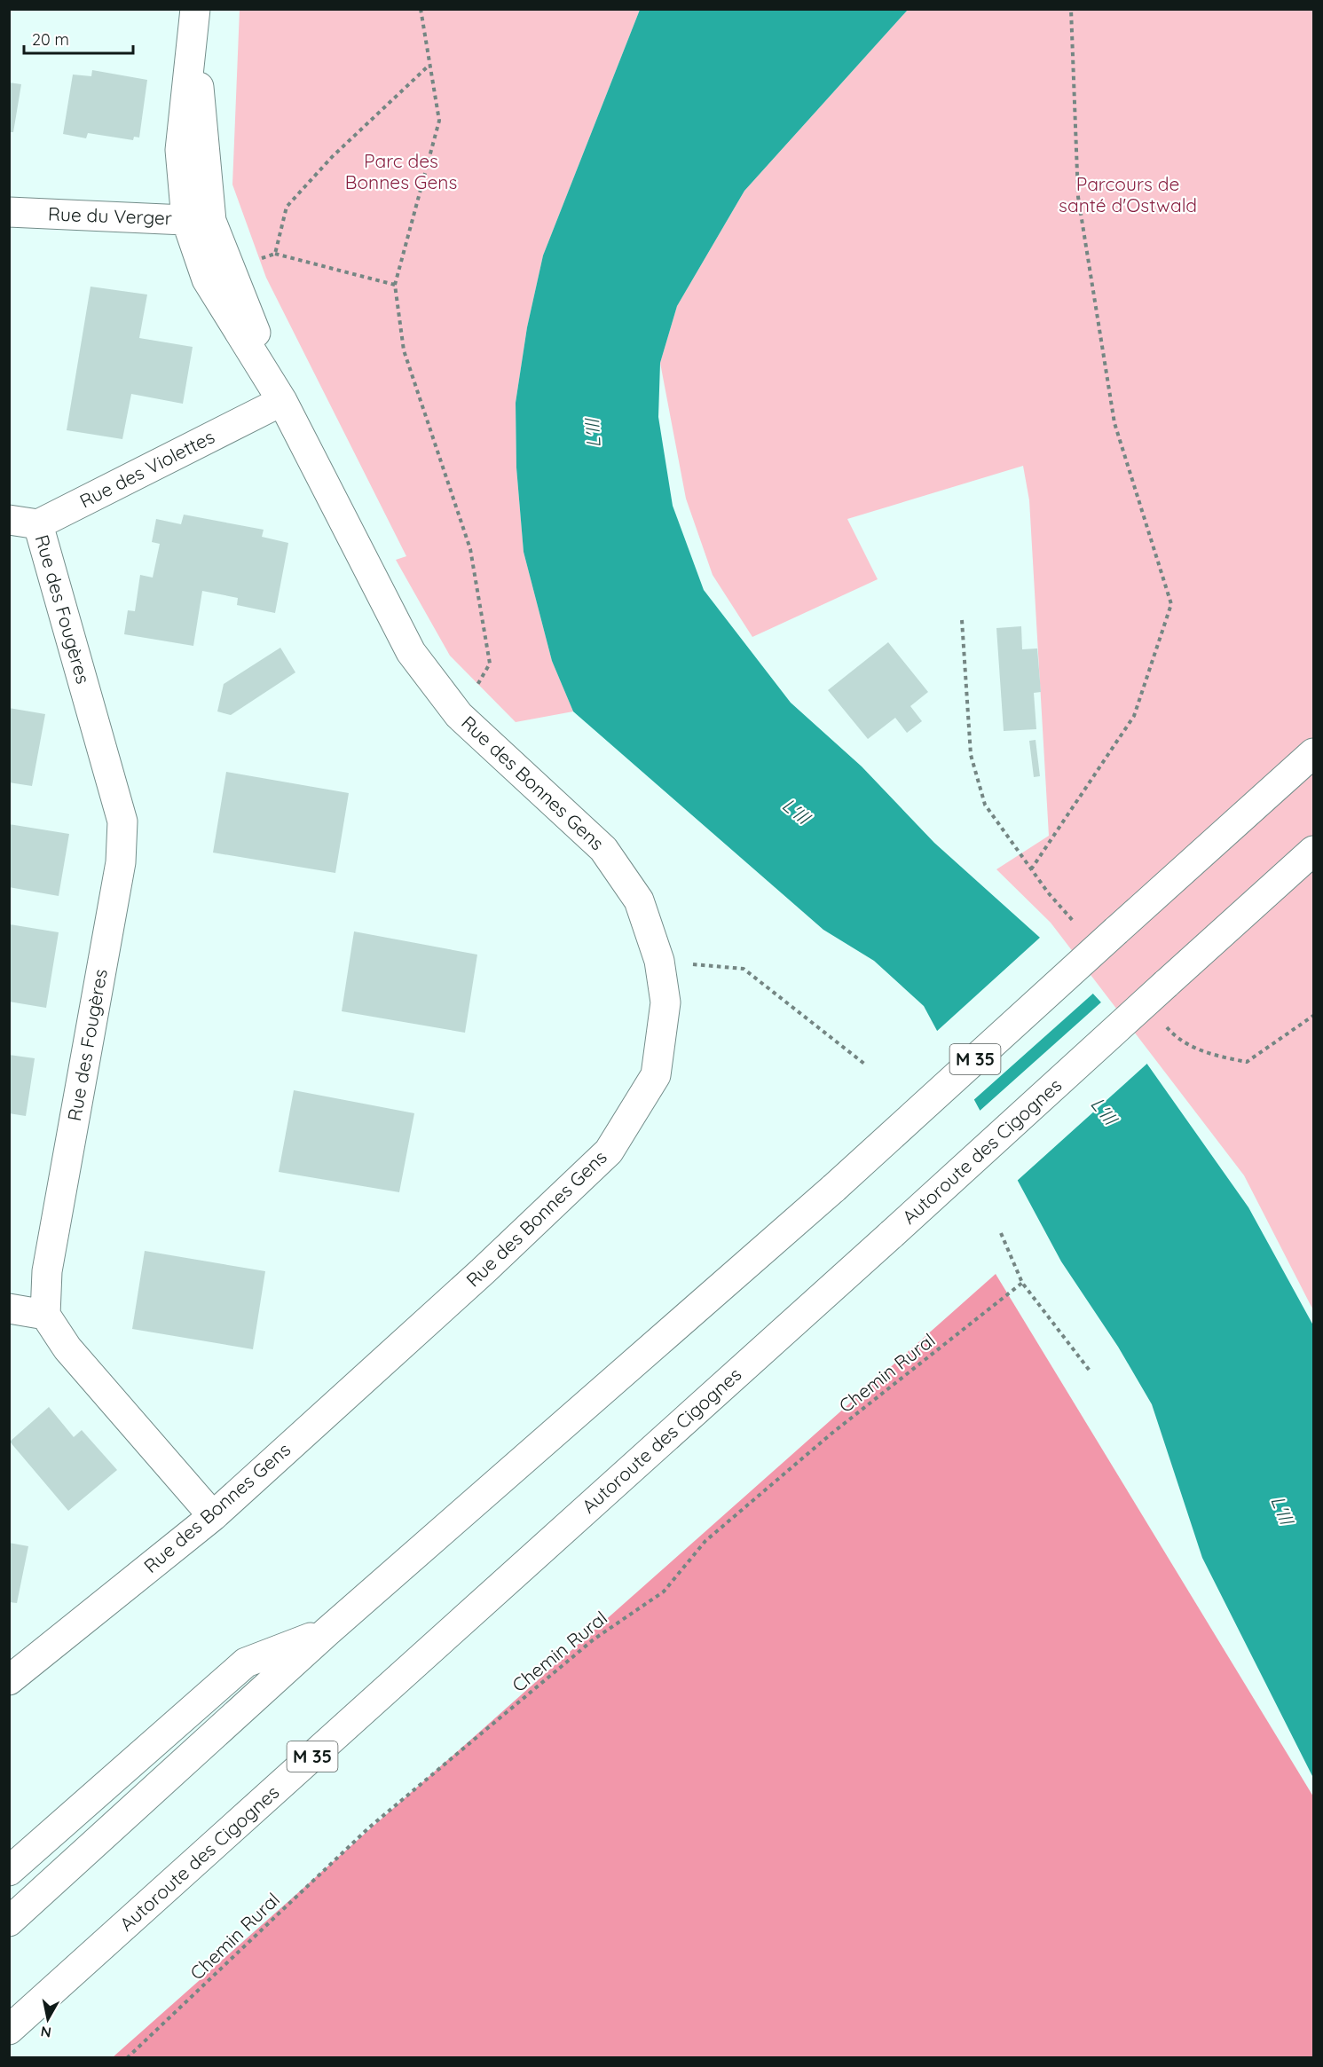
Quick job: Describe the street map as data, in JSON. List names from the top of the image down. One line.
{"streets":{"main road":["Rue du Verger","Rue des Violettes","Rue des Fougères","Rue des Bonnes Gens","M 35","Autoroute des Cigognes"],"path":["Chemin Rural"]},"crossings":[["Rue du Verger","Rue des Bonnes Gens"],["Rue des Violettes","Rue des Fougères"],["Rue des Violettes","Rue des Bonnes Gens"]],"water":["L'Ill"],"parks":["Parc des Bonnes Gens","Parcours de santé d'Ostwald"],"scale_bar":"20 m","north":"bottom"}
